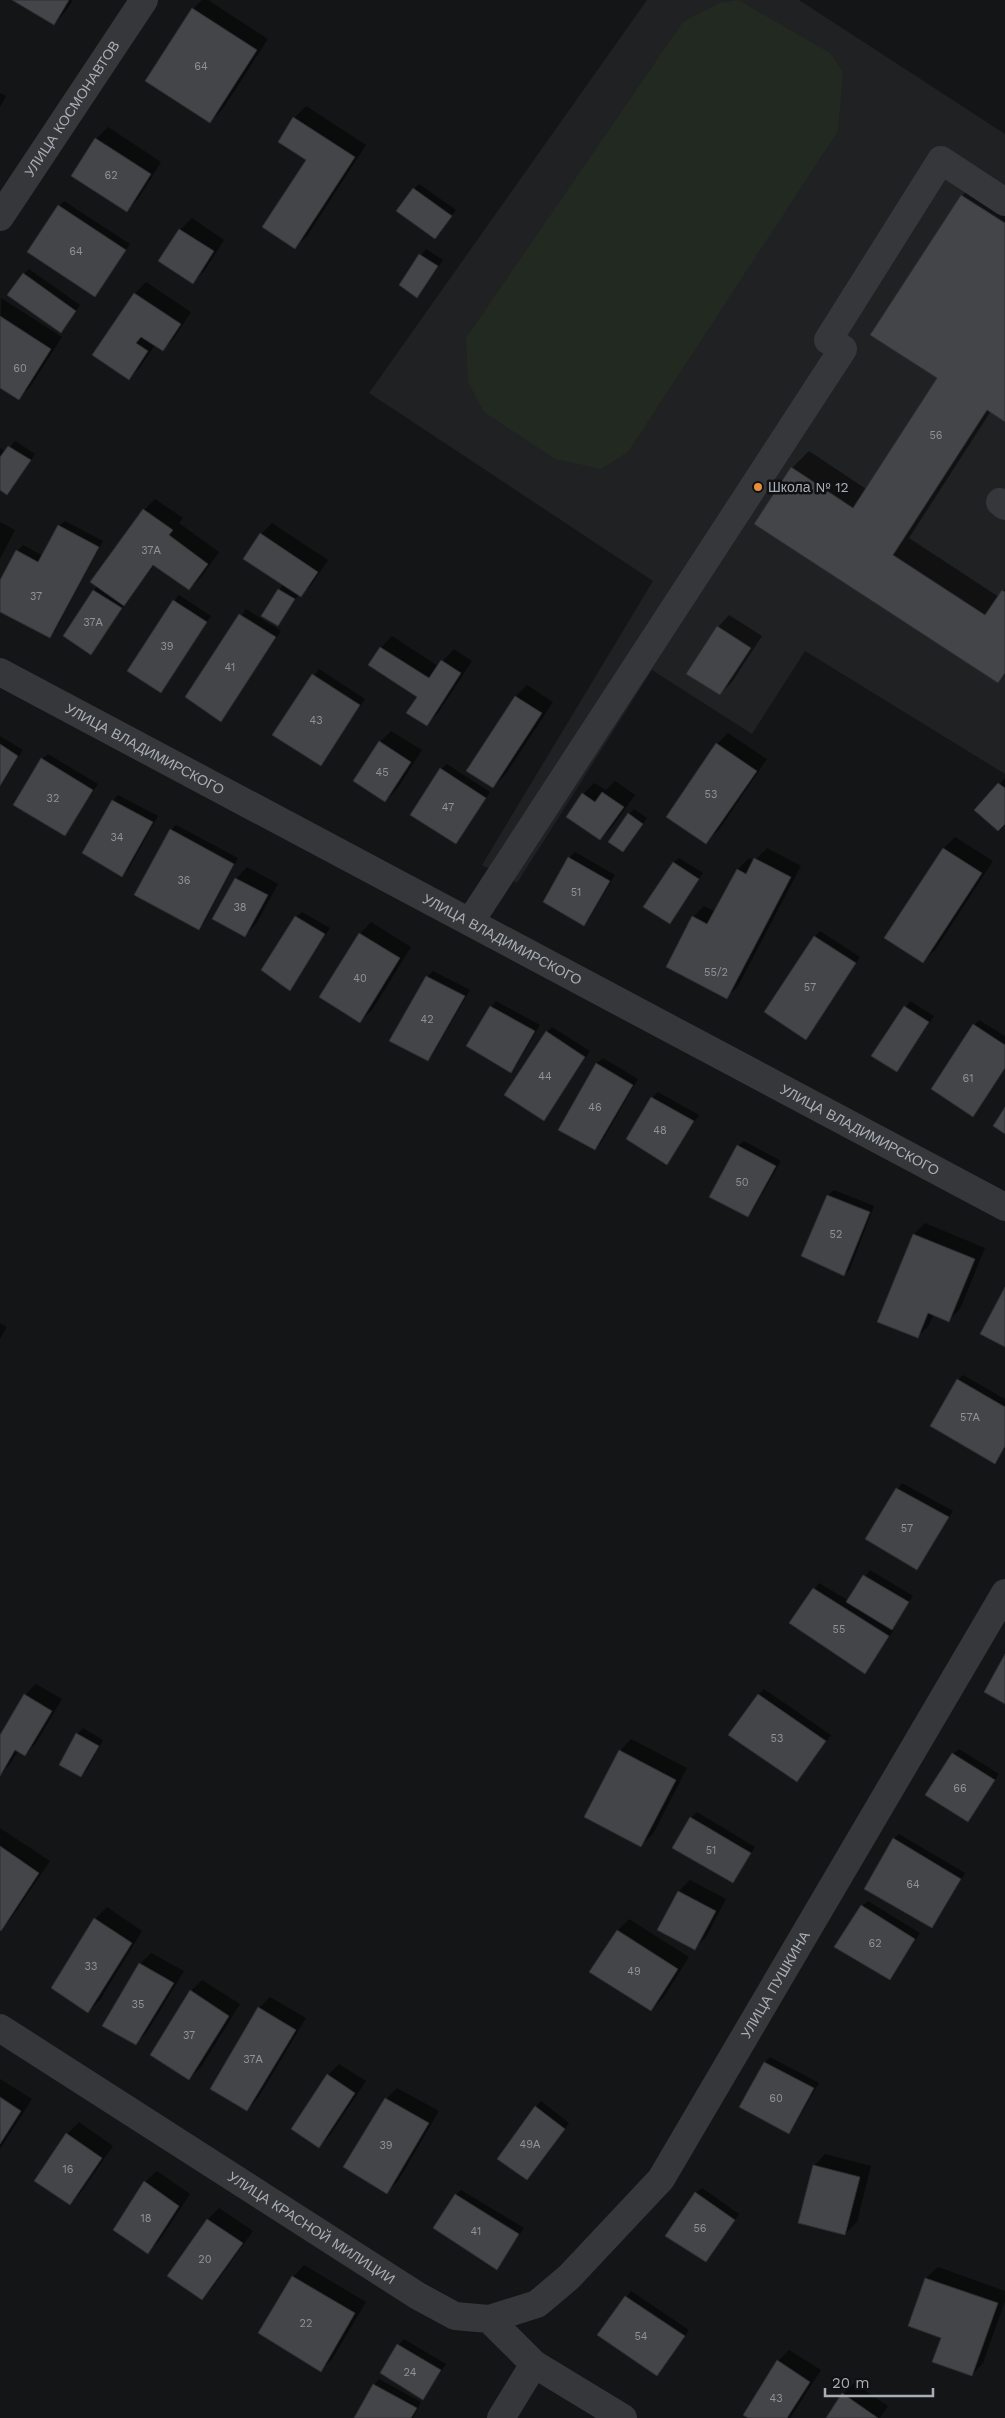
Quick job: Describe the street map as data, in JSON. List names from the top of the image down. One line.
{"streets":{"street":["УЛИЦА КОСМОНАВТОВ","УЛИЦА ВЛАДИМИРСКОГО","УЛИЦА ПУШКИНА","УЛИЦА КРАСНОЙ МИЛИЦИИ"]},"crossings":[["УЛИЦА ПУШКИНА","УЛИЦА КРАСНОЙ МИЛИЦИИ"]],"places":["Школа № 12"],"house_numbers":["64","62","64","60","56","37А","37","37А","39","41","43","45","53","32","47","34","36","51","38","55/2","40","57","42","44","61","46","48","50","52","57А","57","55","53","66","51","64","62","33","49","35","37","37А","60","49А","39","16","18","56","41","20","22","54","24","43"],"scale_bar":"20 m"}
